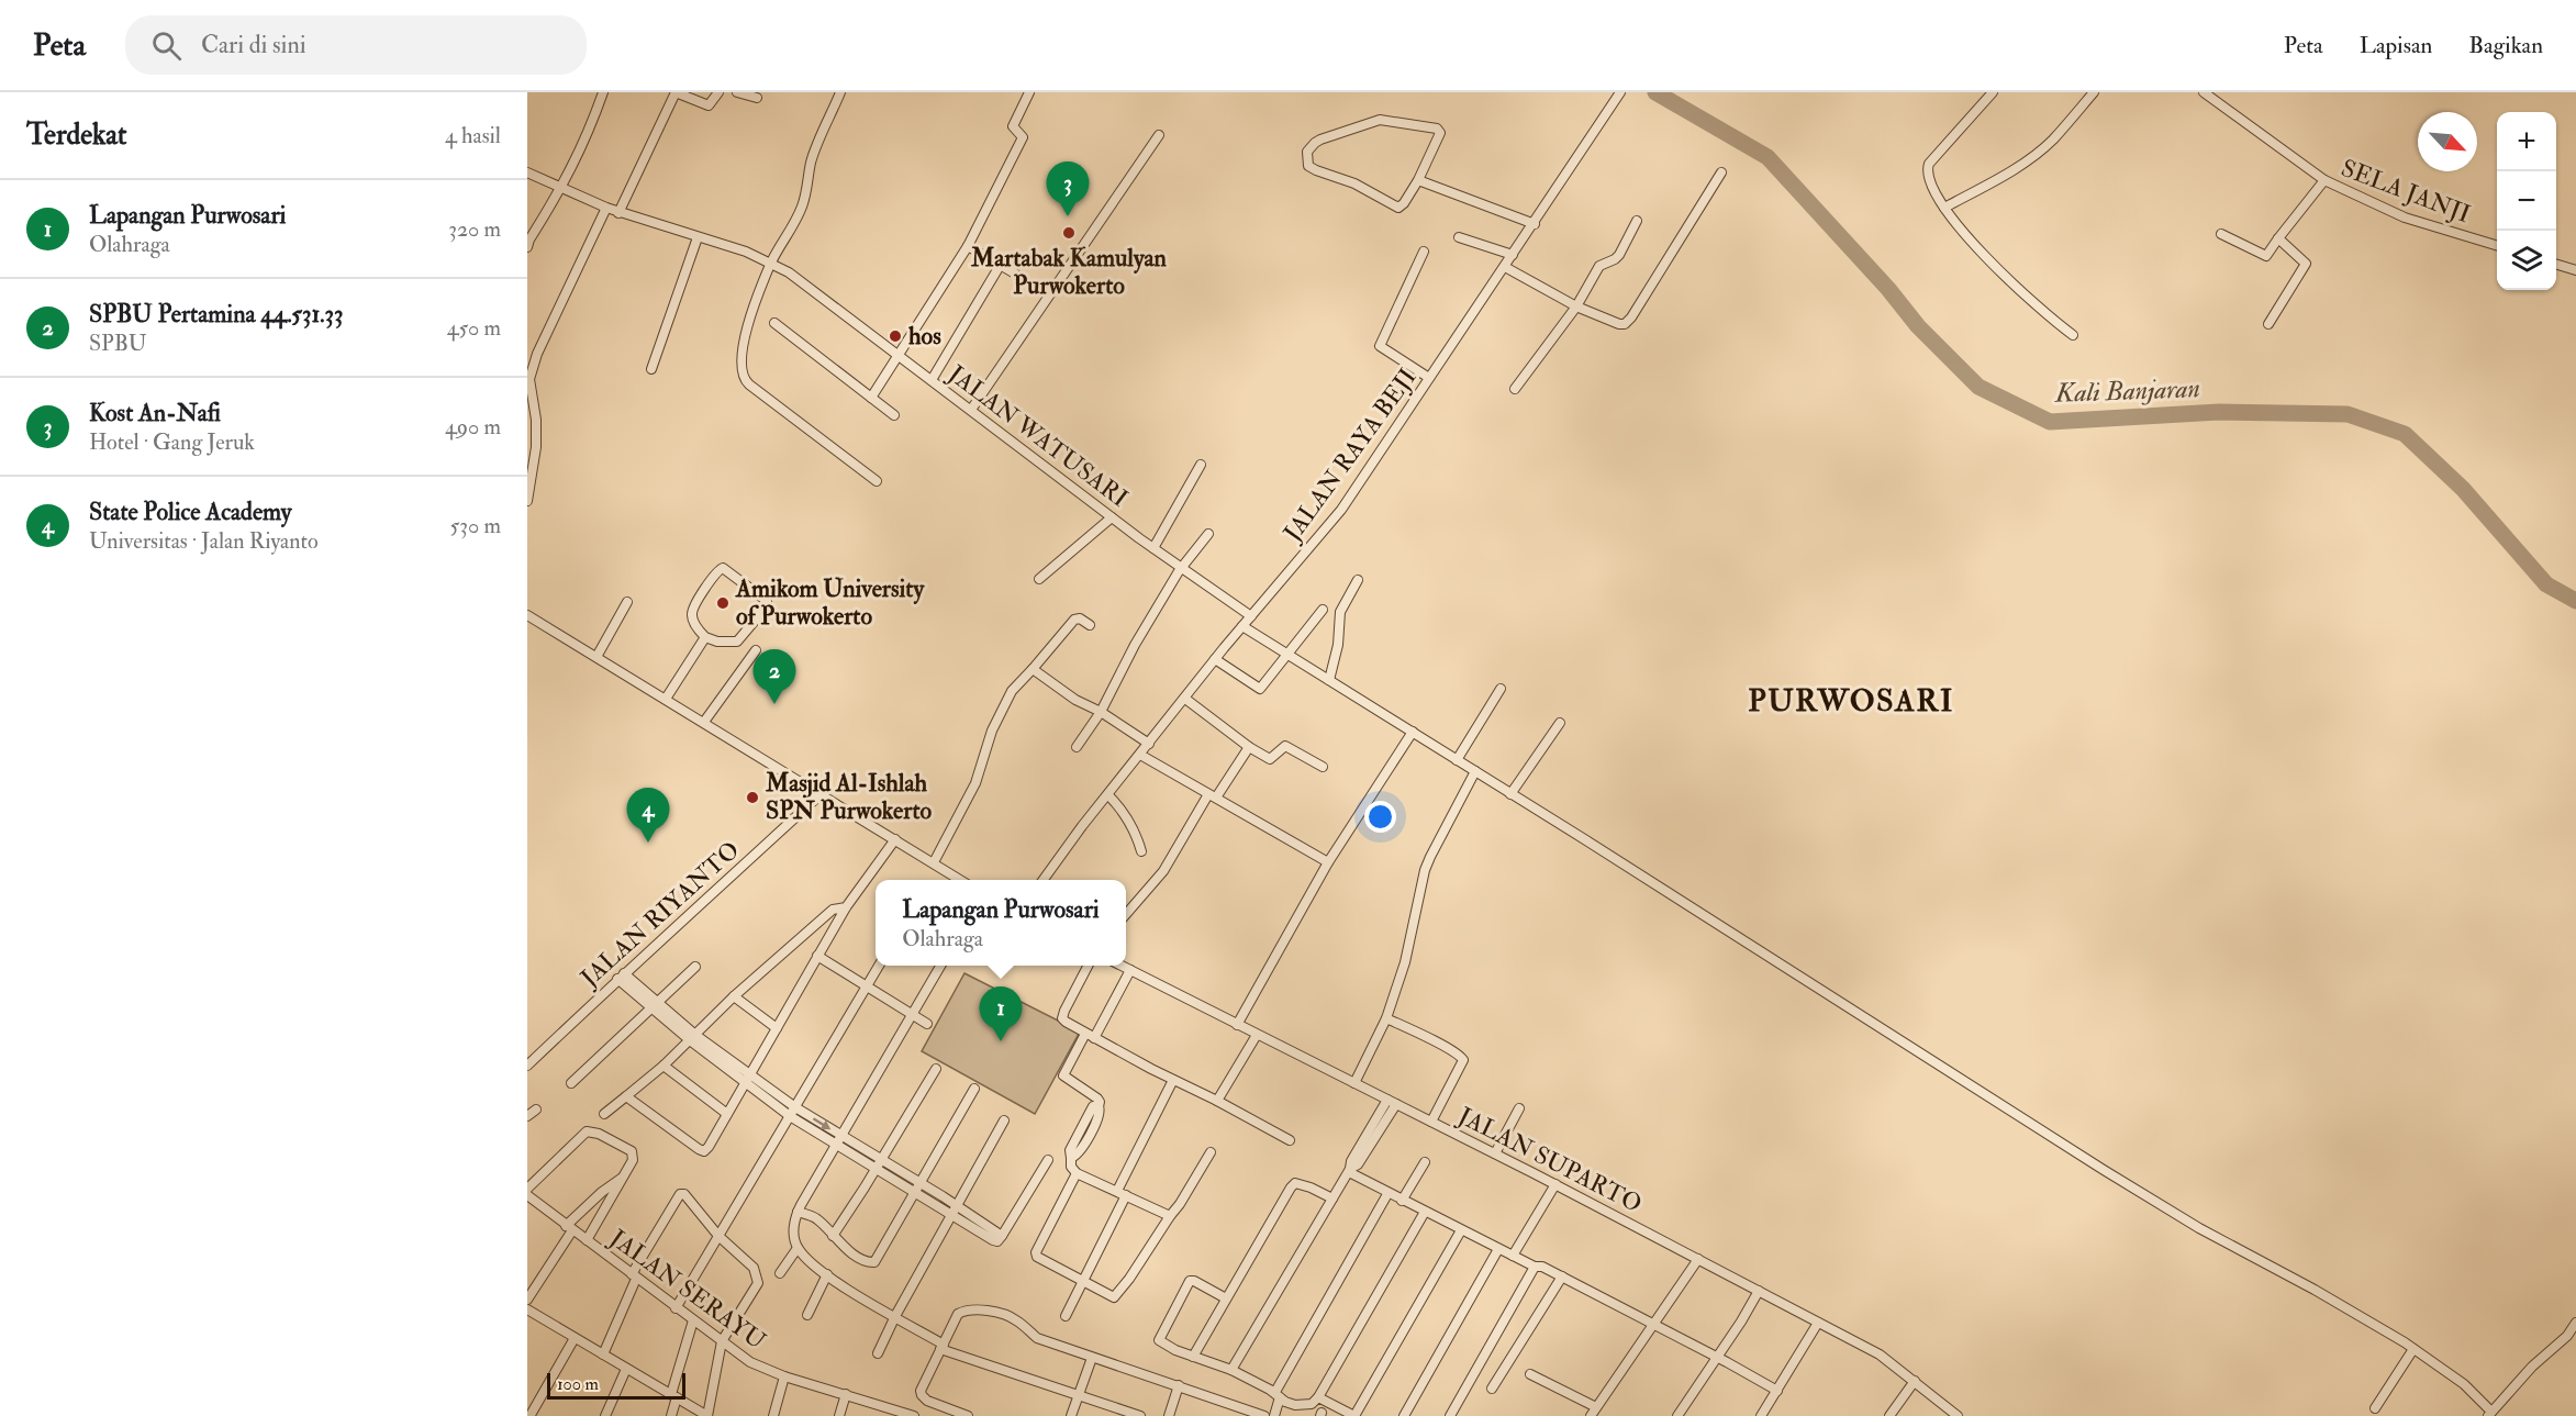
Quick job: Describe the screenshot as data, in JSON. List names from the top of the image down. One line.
{"streets":{"street":["SELA JANJI","JALAN WATUSARI","JALAN RAYA BEJI","JALAN RIYANTO","JALAN SUPARTO","JALAN SERAYU"]},"crossings":[["JALAN WATUSARI","JALAN RAYA BEJI"]],"districts":["PURWOSARI"],"water":["Kali Banjaran"],"places":["Martabak Kamulyan Purwokerto","hos","Amikom University of Purwokerto","Masjid Al-Ishlah SPN Purwokerto"],"scale_bar":"100 m","north":"bottom right","page":{"header":"Peta","search":"Cari di sini","nav":["Peta","Lapisan","Bagikan"],"heading":["Terdekat","4 hasil"],"map_buttons":["+","−"],"pins":["3","2","4","1"],"list":[{"mark":"1","name":"Lapangan Purwosari","note":"Olahraga","value":"320 m"},{"mark":"2","name":"SPBU Pertamina 44.531.33","note":"SPBU","value":"450 m"},{"mark":"3","name":"Kost An-Nafi","note":"Hotel · Gang Jeruk","value":"490 m"},{"mark":"4","name":"State Police Academy","note":"Universitas · Jalan Riyanto","value":"530 m"}],"popup":["Lapangan Purwosari","Olahraga"],"scale":"100 m"}}
